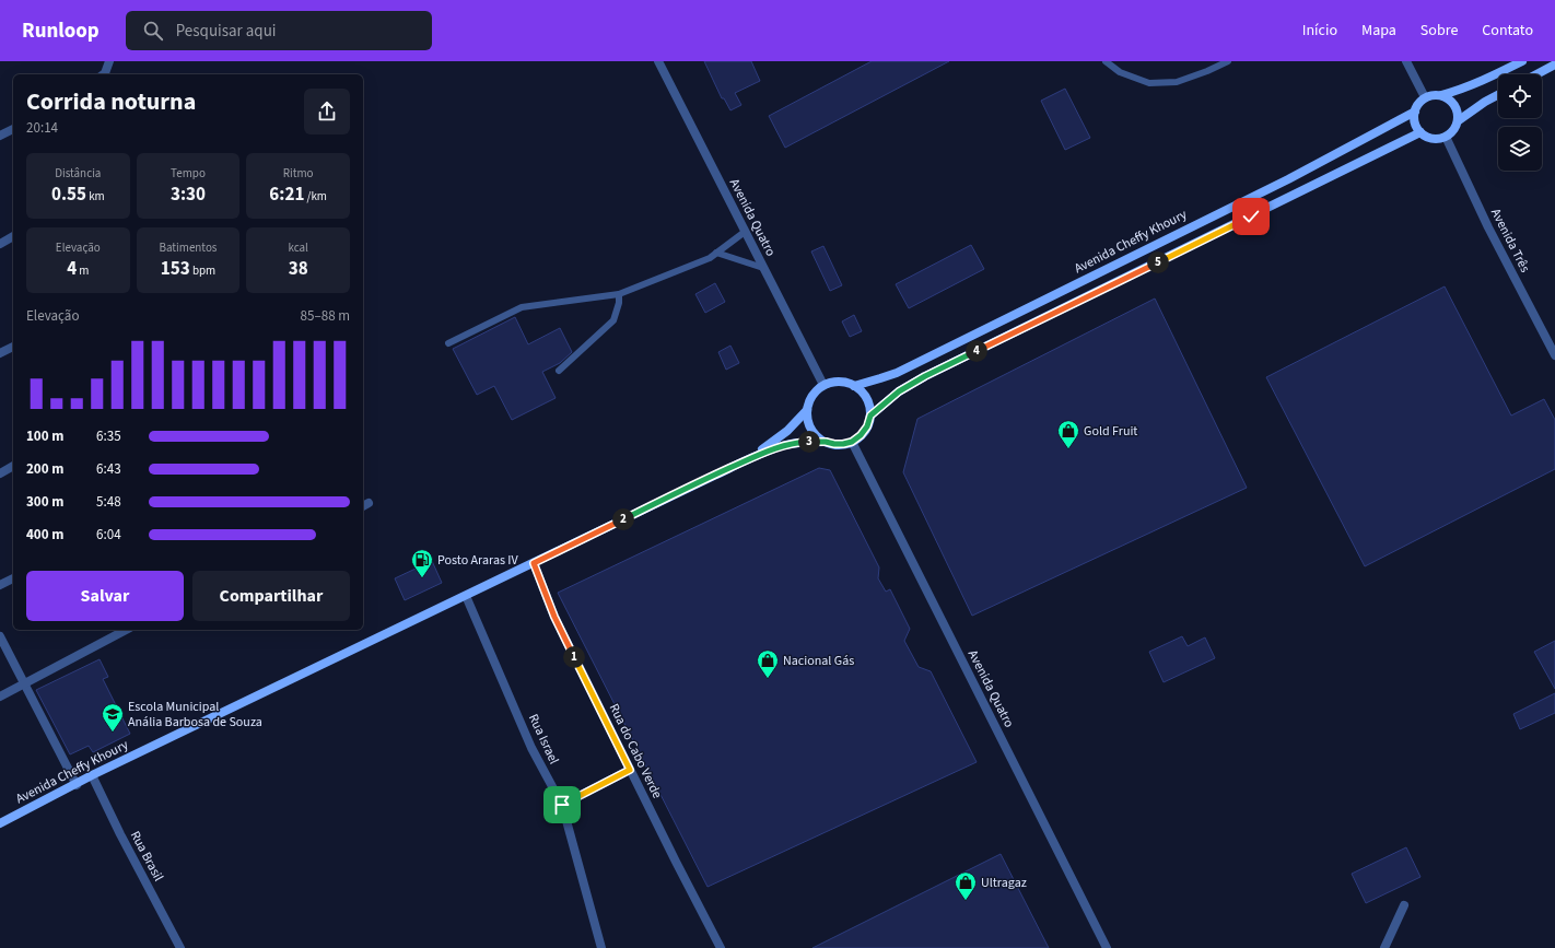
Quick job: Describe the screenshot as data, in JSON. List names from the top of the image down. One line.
{"streets":{"main road":["Avenida Cheffy Khoury"],"street":["Avenida Quatro","Avenida Três","Rua Israel","Rua do Cabo Verde","Rua Brasil"]},"crossings":[["Avenida Quatro","Avenida Cheffy Khoury"],["Avenida Três","Avenida Cheffy Khoury"],["Avenida Cheffy Khoury","Rua Israel"],["Avenida Cheffy Khoury","Rua do Cabo Verde"],["Avenida Cheffy Khoury","Rua Brasil"]],"places":{"shop":["Gold Fruit","Nacional Gás","Ultragaz"],"fuel station":["Posto Araras IV"],"school or university":["Escola Municipal Anália Barbosa de Souza"]},"page":{"header":"Runloop","search":"Pesquisar aqui","nav":["Início","Mapa","Sobre","Contato"],"heading":["Corrida noturna","20:14"],"stats":[["Distância","0.55 km"],["Tempo","3:30"],["Ritmo","6:21 /km"],["Elevação","4 m"],["Batimentos","153 bpm"],["kcal","38"]],"pins":["5","4","3","2","1"],"chart":["Elevação","85–88 m"],"list":[{"name":"100 m","note":"6:35"},{"name":"200 m","note":"6:43"},{"name":"300 m","note":"5:48"},{"name":"400 m","note":"6:04"}],"buttons":["Salvar","Compartilhar"]}}
